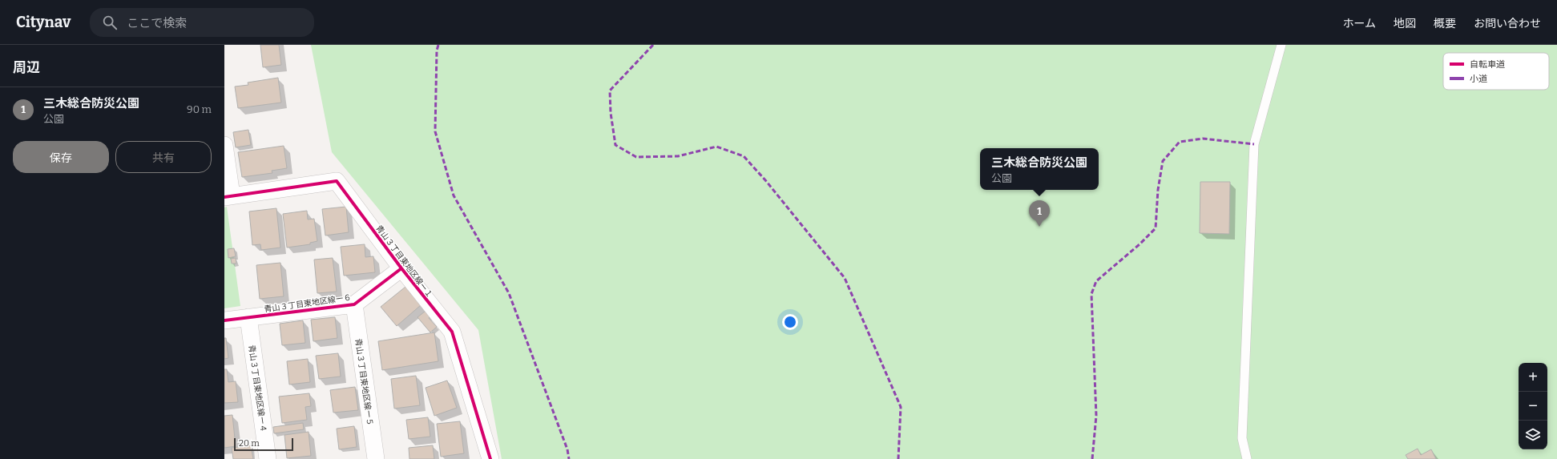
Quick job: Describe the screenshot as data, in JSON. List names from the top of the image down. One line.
{"streets":{"street":["青山３丁目東地区線ー１","青山３丁目東地区線ー６","青山３丁目東地区線ー５","青山３丁目東地区線ー４"]},"crossings":[["青山３丁目東地区線ー１","青山３丁目東地区線ー６"],["青山３丁目東地区線ー６","青山３丁目東地区線ー５"],["青山３丁目東地区線ー６","青山３丁目東地区線ー４"]],"legend":["自転車道","小道"],"scale_bar":"20 m","page":{"header":"Citynav","search":"ここで検索","nav":["ホーム","地図","概要","お問い合わせ"],"heading":"周辺","list":[{"mark":"1","name":"三木総合防災公園","note":"公園","value":"90 m"}],"buttons":["保存","共有"],"popup":["三木総合防災公園","公園"],"pins":"1","map_buttons":["+","−"],"scale":"20 m"}}
